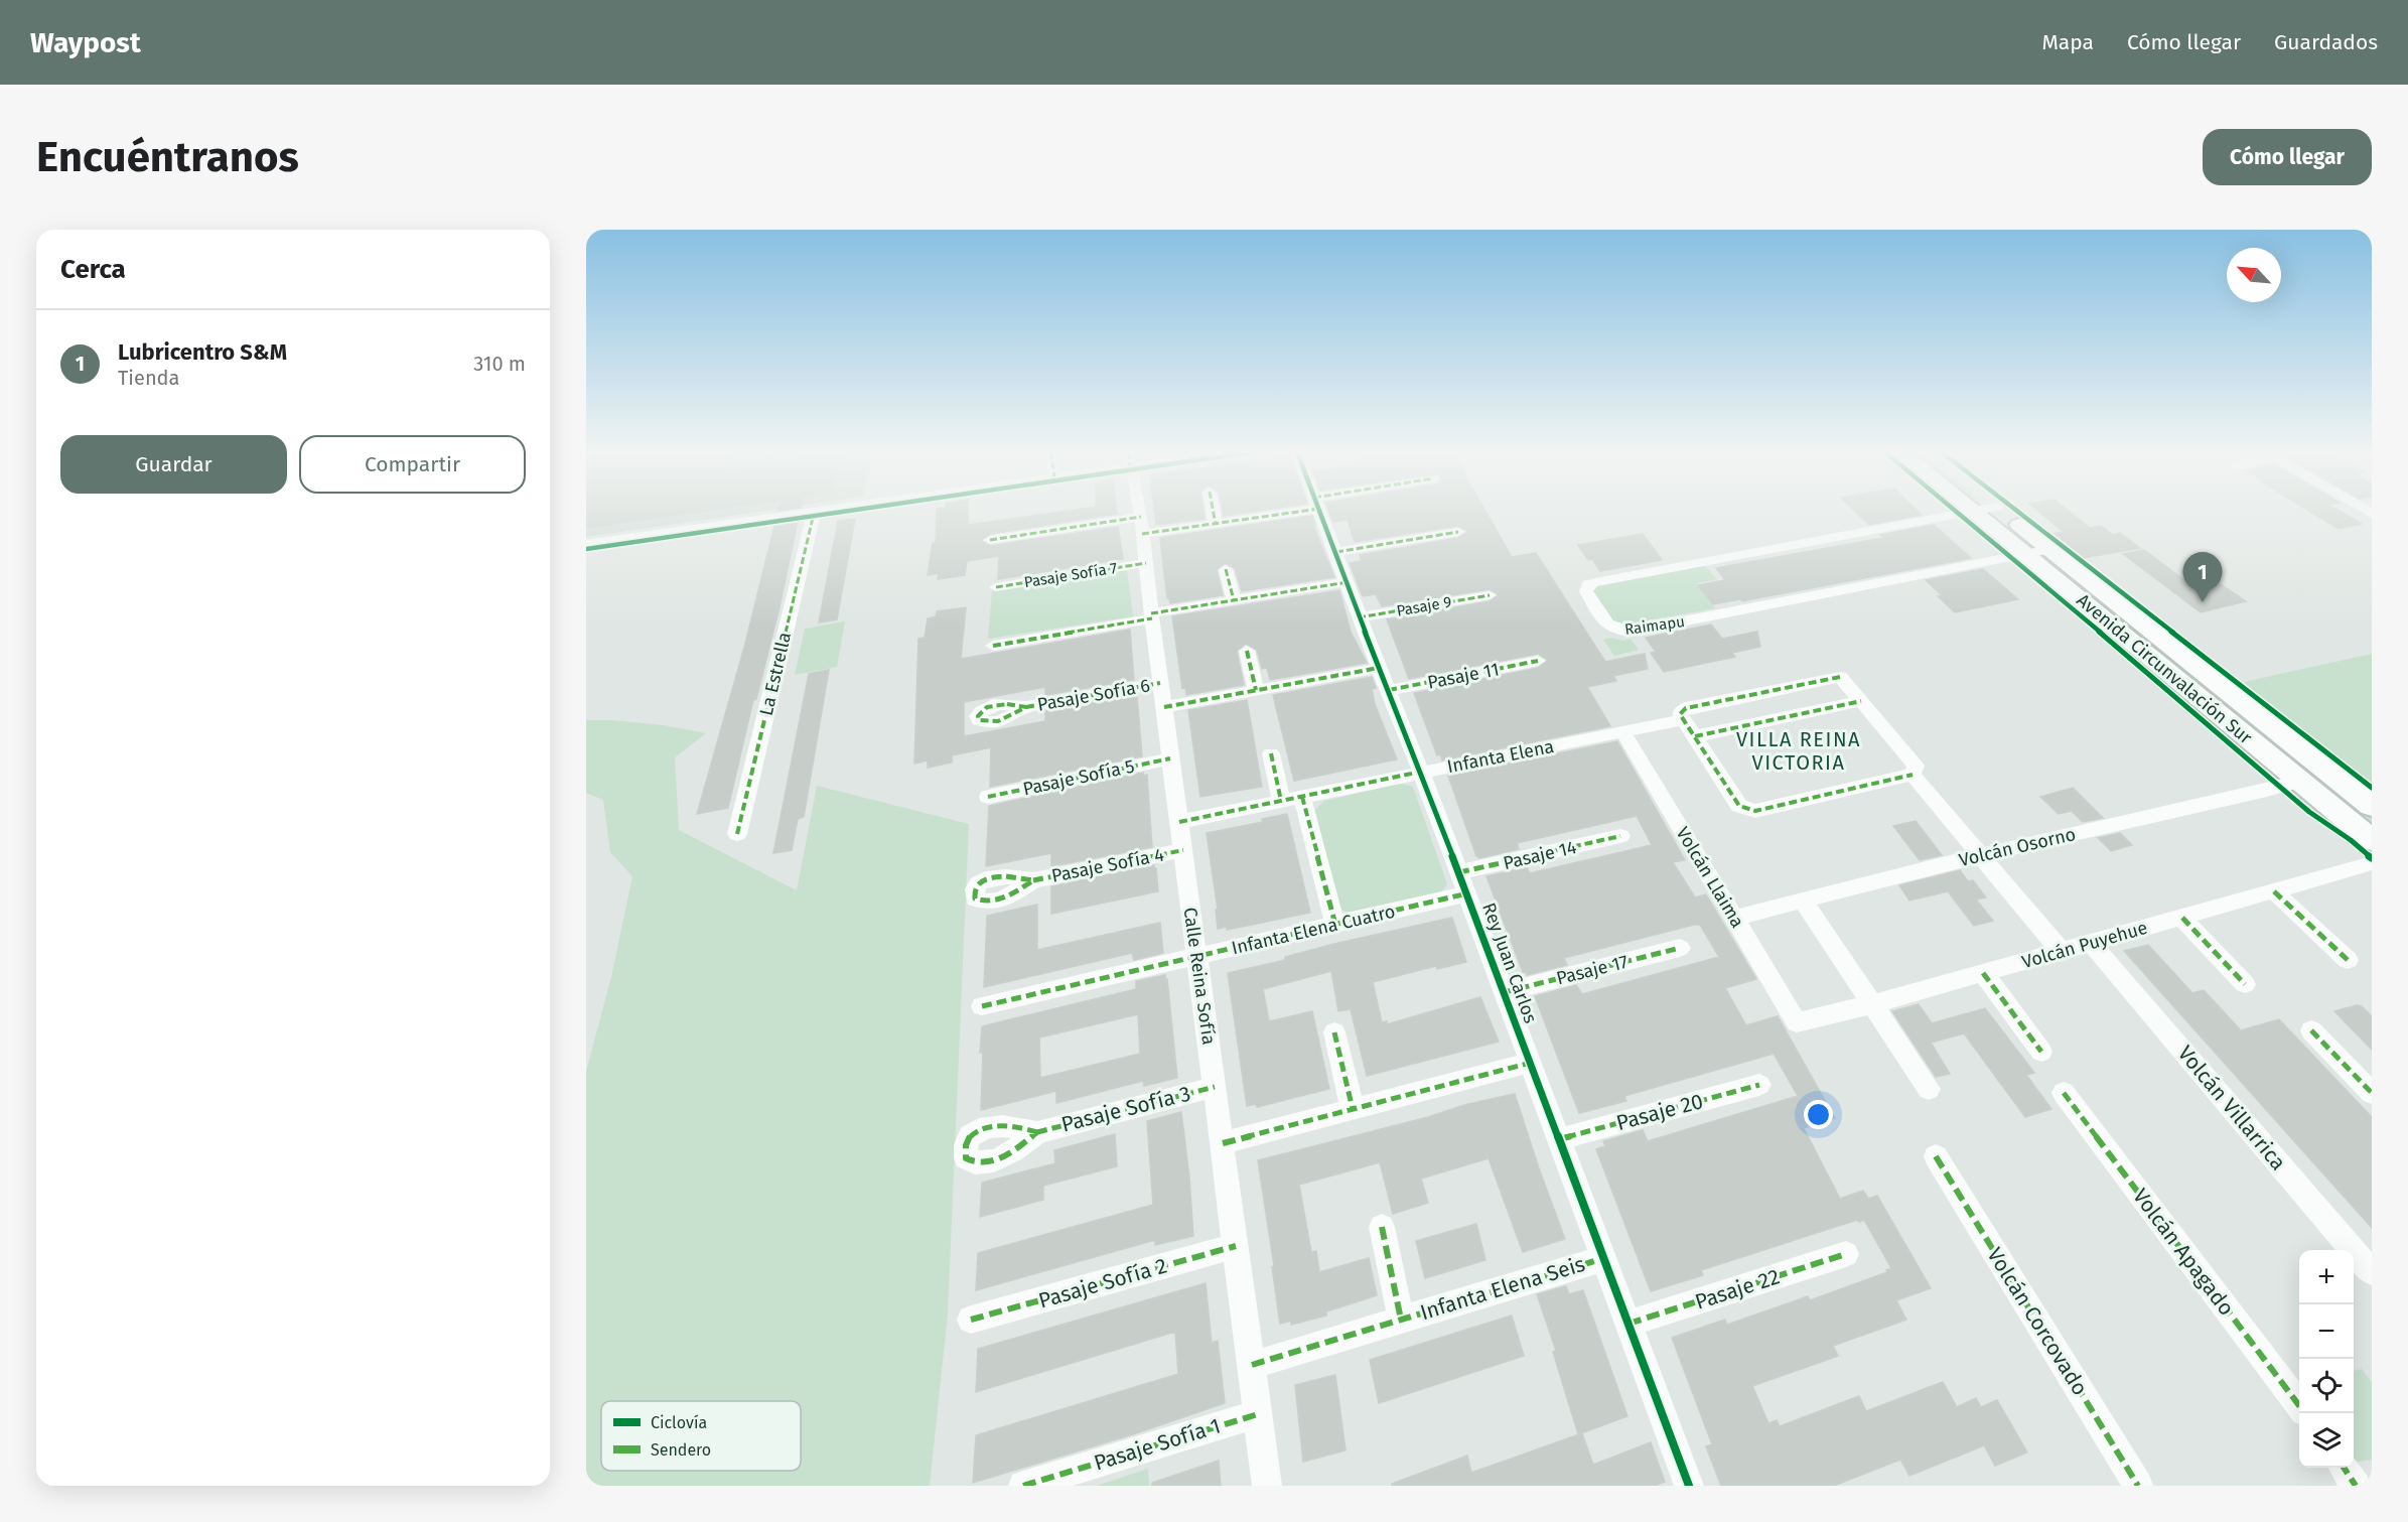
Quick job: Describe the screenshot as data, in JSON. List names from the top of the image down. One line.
{"streets":{"main road":["Avenida Circunvalación Sur"],"street":["Pasaje Sofía 7","Pasaje 9","Raimapu","La Estrella","Pasaje 11","Pasaje Sofía 6","Infanta Elena","Pasaje Sofía 5","Volcán Osorno","Pasaje 14","Pasaje Sofía 4","Volcán Llaima","Infanta Elena Cuatro","Volcán Puyehue","Rey Juan Carlos","Pasaje 17","Calle Reina Sofía","Volcán Villarrica","Pasaje Sofía 3","Pasaje 20","Volcán Apagado","Pasaje Sofía 2","Infanta Elena Seis","Pasaje 22","Volcán Corcovado","Pasaje Sofía 1"]},"crossings":[["Pasaje Sofía 7","Calle Reina Sofía"],["Pasaje 9","Rey Juan Carlos"],["Raimapu","Avenida Circunvalación Sur"],["Avenida Circunvalación Sur","Volcán Osorno"],["Pasaje 11","Rey Juan Carlos"],["Pasaje Sofía 6","Calle Reina Sofía"],["Infanta Elena","Volcán Llaima"],["Infanta Elena","Rey Juan Carlos"],["Infanta Elena","Calle Reina Sofía"],["Pasaje Sofía 5","Calle Reina Sofía"],["Volcán Osorno","Volcán Llaima"],["Pasaje 14","Rey Juan Carlos"],["Pasaje Sofía 4","Calle Reina Sofía"],["Volcán Llaima","Volcán Puyehue"],["Infanta Elena Cuatro","Rey Juan Carlos"],["Infanta Elena Cuatro","Calle Reina Sofía"],["Volcán Puyehue","Volcán Villarrica"],["Rey Juan Carlos","Pasaje 17"],["Rey Juan Carlos","Pasaje 20"],["Rey Juan Carlos","Infanta Elena Seis"],["Rey Juan Carlos","Pasaje 22"],["Calle Reina Sofía","Pasaje Sofía 3"],["Calle Reina Sofía","Pasaje Sofía 2"],["Calle Reina Sofía","Infanta Elena Seis"],["Calle Reina Sofía","Pasaje Sofía 1"]],"districts":["VILLA REINA VICTORIA"],"legend":["Ciclovía","Sendero"],"north":"top left","page":{"header":"Waypost","nav":["Mapa","Cómo llegar","Guardados"],"buttons":["Cómo llegar",["Guardar","Compartir"]],"title":"Encuéntranos","heading":"Cerca","list":[{"mark":"1","name":"Lubricentro S&M","note":"Tienda","value":"310 m"}],"pins":"1","map_buttons":["+","−"]}}
